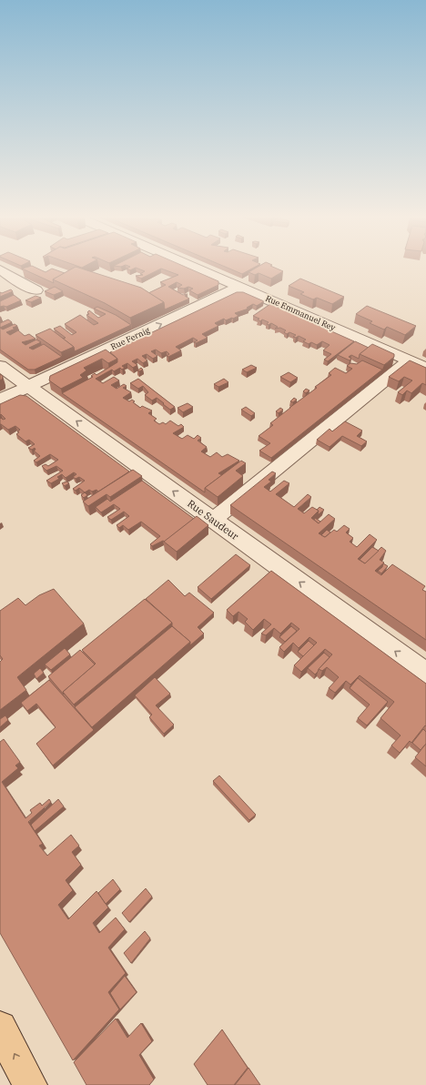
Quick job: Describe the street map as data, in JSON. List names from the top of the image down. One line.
{"streets":{"street":["Rue Emmanuel Rey","Rue Fernig","Rue Saudeur"]},"crossings":[["Rue Emmanuel Rey","Rue Fernig"],["Rue Fernig","Rue Saudeur"]],"one_way":["Rue Fernig","Rue Saudeur"]}
